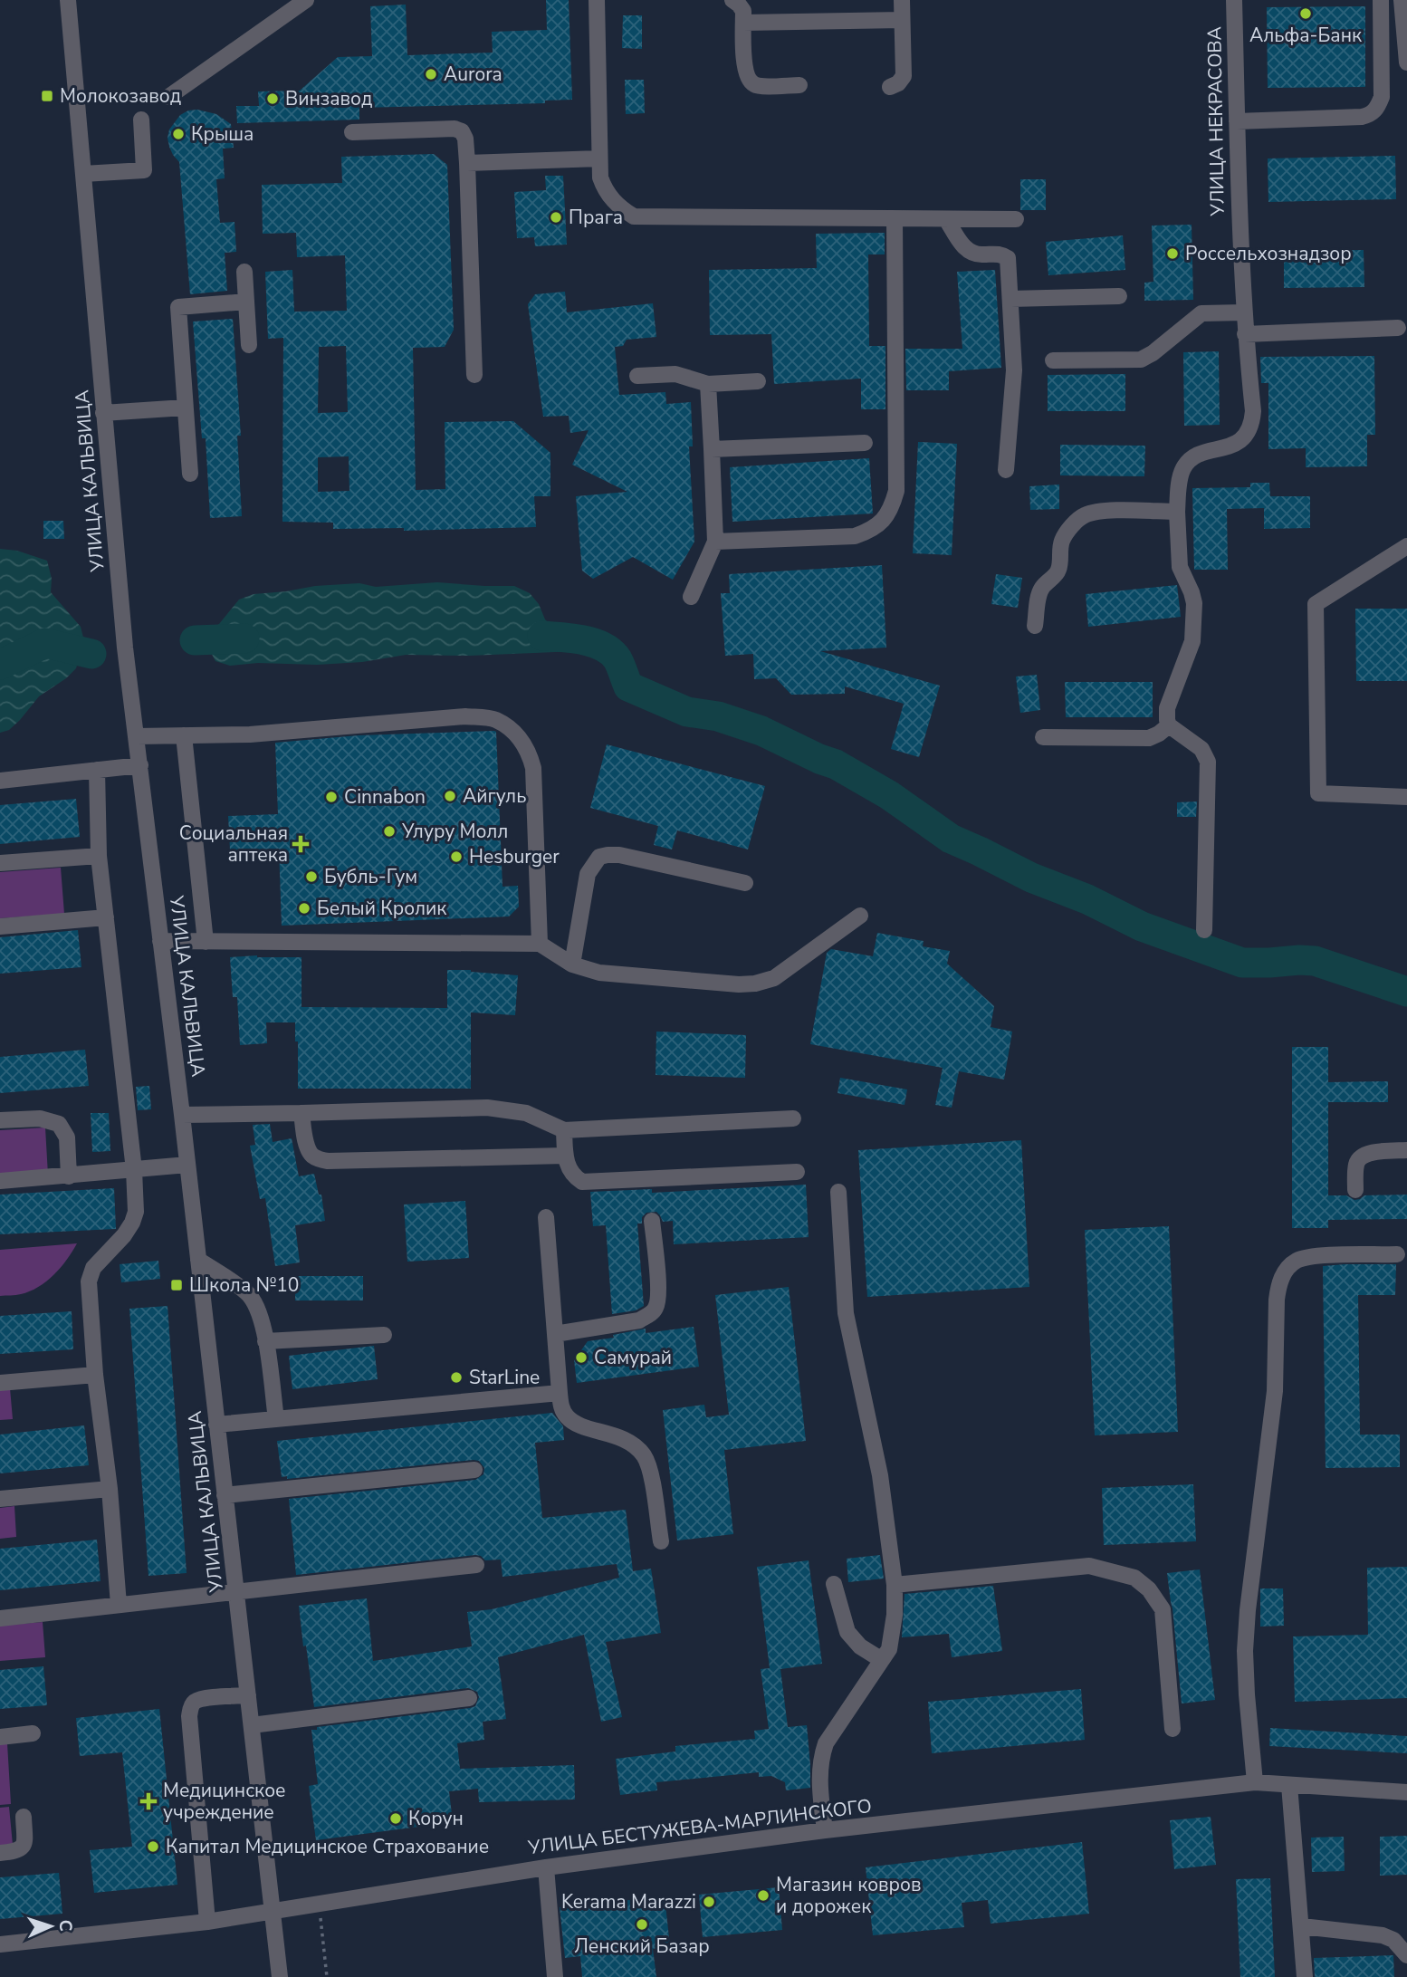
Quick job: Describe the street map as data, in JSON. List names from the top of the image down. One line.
{"streets":{"street":["УЛИЦА НЕКРАСОВА","УЛИЦА КАЛЬВИЦА","УЛИЦА БЕСТУЖЕВА-МАРЛИНСКОГО"]},"crossings":[["УЛИЦА КАЛЬВИЦА","УЛИЦА БЕСТУЖЕВА-МАРЛИНСКОГО"]],"places":{"other":["Альфа-Банк","Aurora","Винзавод","Крыша","Прага","Россельхознадзор","Айгуль","Cinnabon","Улуру Молл","Hesburger","Бубль-Гум","Белый Кролик","Самурай","StarLine","Корун","Капитал Медицинское Страхование","Магазин ковров и дорожек","Kerama Marazzi","Ленский Базар"],"transit":["Молокозавод","Школа №10"],"health":["Социальная аптека","Медицинское учреждение"]},"north":"right"}
